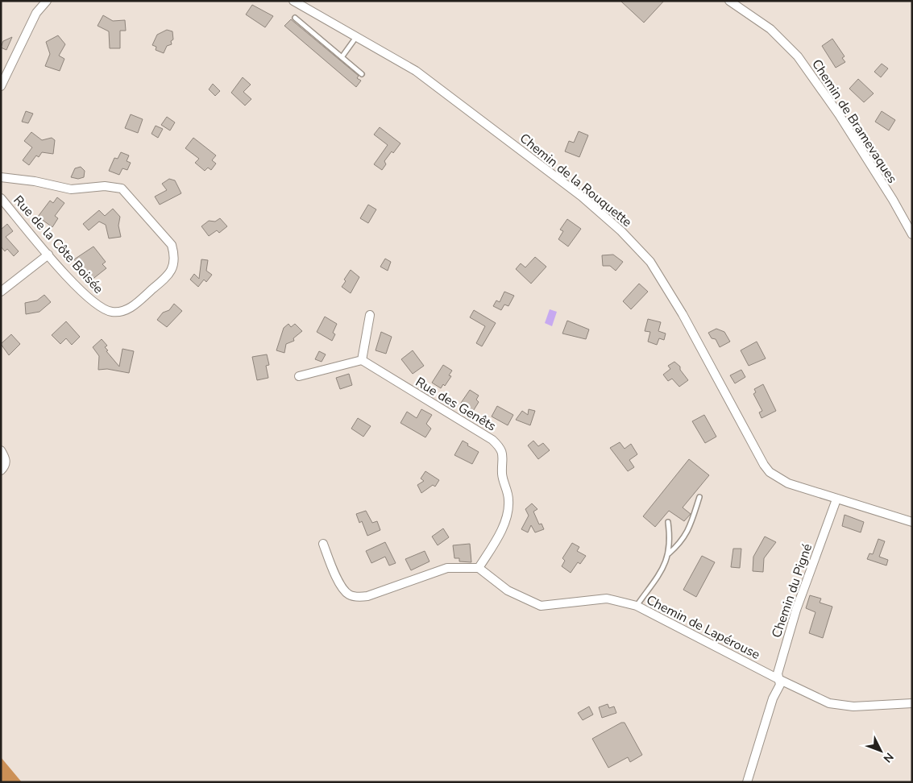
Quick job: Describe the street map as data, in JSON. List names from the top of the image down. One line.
{"streets":{"street":["Chemin de Bramevaques","Chemin de la Rouquette","Rue de la Côte Boisée","Rue des Genêts","Chemin du Pigné","Chemin de Lapérouse"]},"crossings":[["Chemin de la Rouquette","Chemin du Pigné"],["Rue des Genêts","Chemin de Lapérouse"],["Chemin du Pigné","Chemin de Lapérouse"]],"north":"bottom right"}
